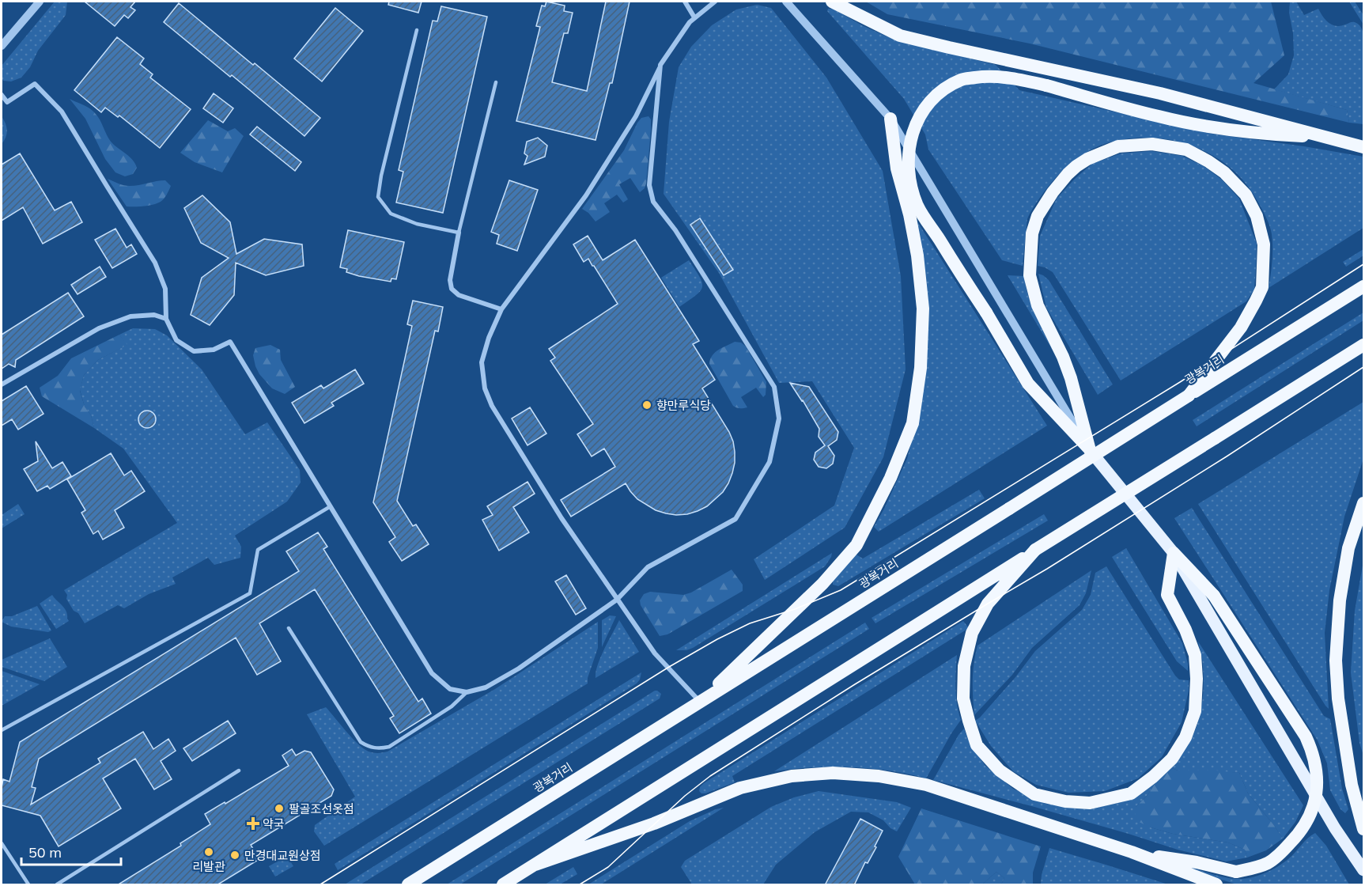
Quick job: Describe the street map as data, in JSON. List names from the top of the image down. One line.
{"streets":{"highway":["광복거리"]},"places":{"other":["향만루식당","팔골조선옷점","리발관","만경대교원상점"],"health":["약국"]},"scale_bar":"50 m"}
